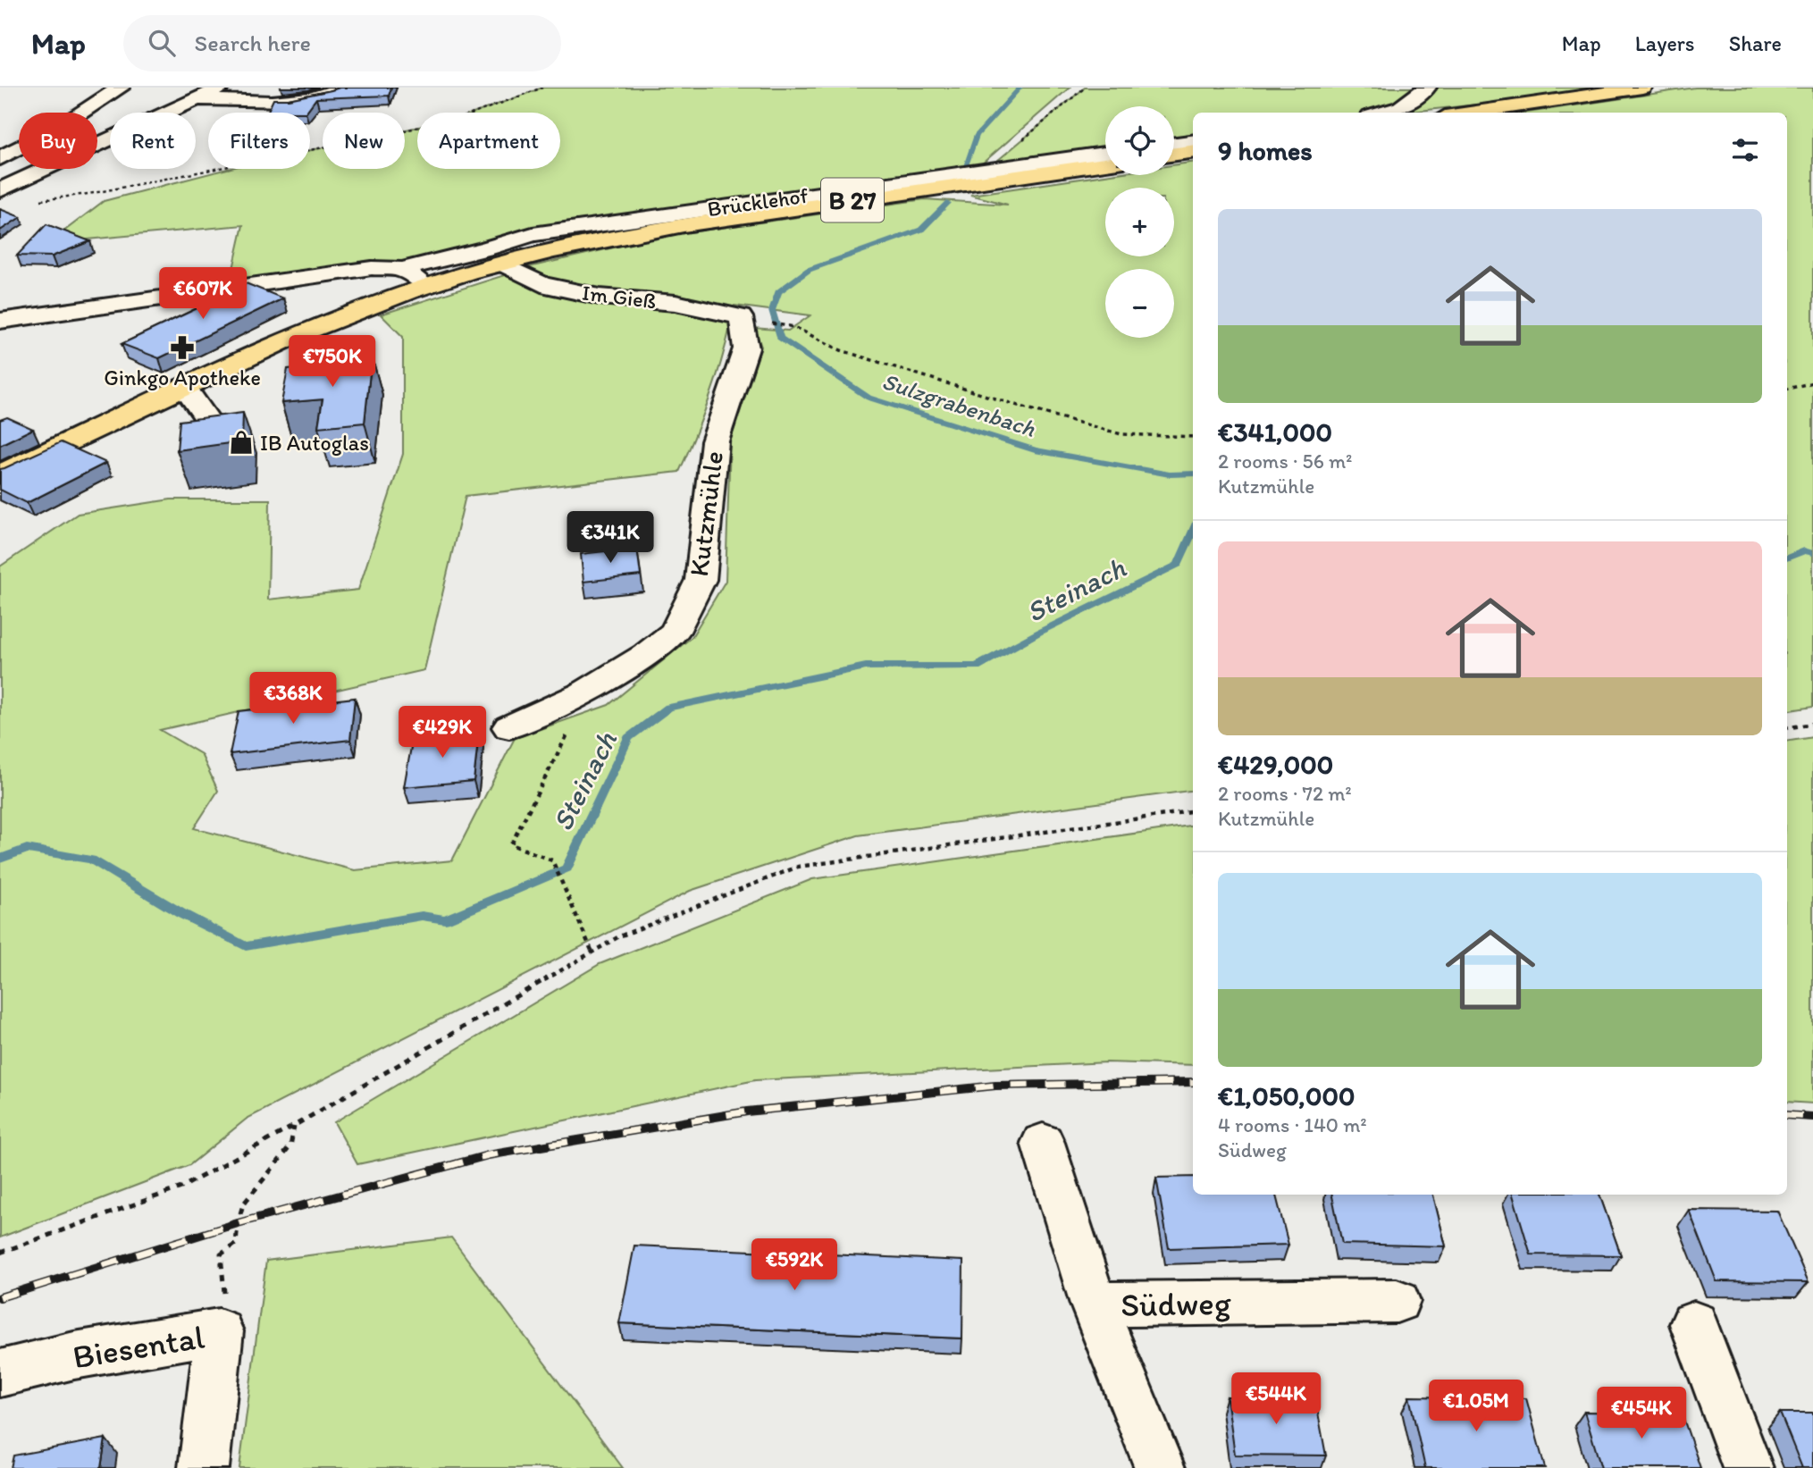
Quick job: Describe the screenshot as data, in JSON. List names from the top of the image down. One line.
{"streets":{"main road":["B 27"],"street":["Brücklehof","Im Gieß","Kutzmühle","Südweg","Biesental"]},"crossings":[["B 27","Im Gieß"],["Im Gieß","Kutzmühle"]],"water":["Sulzgrabenbach","Steinach"],"places":{"pharmacy":["Ginkgo Apotheke"],"shop":["IB Autoglas"]},"page":{"header":"Map","search":"Search here","nav":["Map","Layers","Share"],"map_buttons":["+","−"],"chip":["Buy","Rent","Filters","New","Apartment"],"heading":"9 homes","list":[{"name":"€341,000","note":"2 rooms · 56 m² · Kutzmühle"},{"name":"€429,000","note":"2 rooms · 72 m² · Kutzmühle"},{"name":"€1,050,000","note":"4 rooms · 140 m² · Südweg"}],"price":["€607K","€750K","€341K","€368K","€429K","€592K","€544K","€1.05M","€454K"]}}
